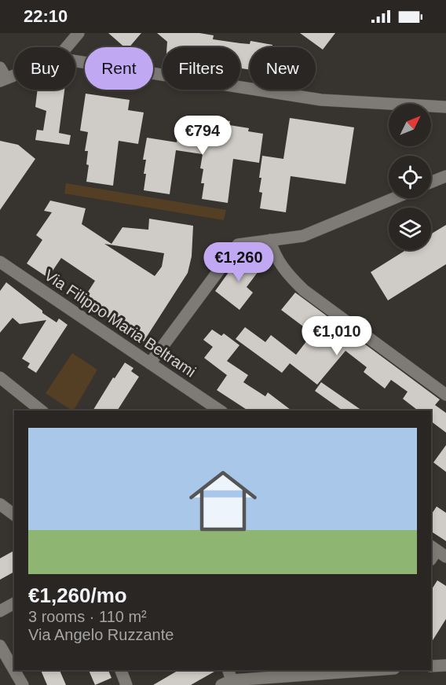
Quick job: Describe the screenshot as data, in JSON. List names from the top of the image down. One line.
{"streets":{"street":["Via Filippo Maria Beltrami"]},"north":"top right","page":{"status":"22:10","chip":["Buy","Rent","Filters","New"],"price":["€794","€1,260","€1,010"],"list":[{"name":"€1,260/mo","note":"3 rooms · 110 m² · Via Angelo Ruzzante"}]}}
